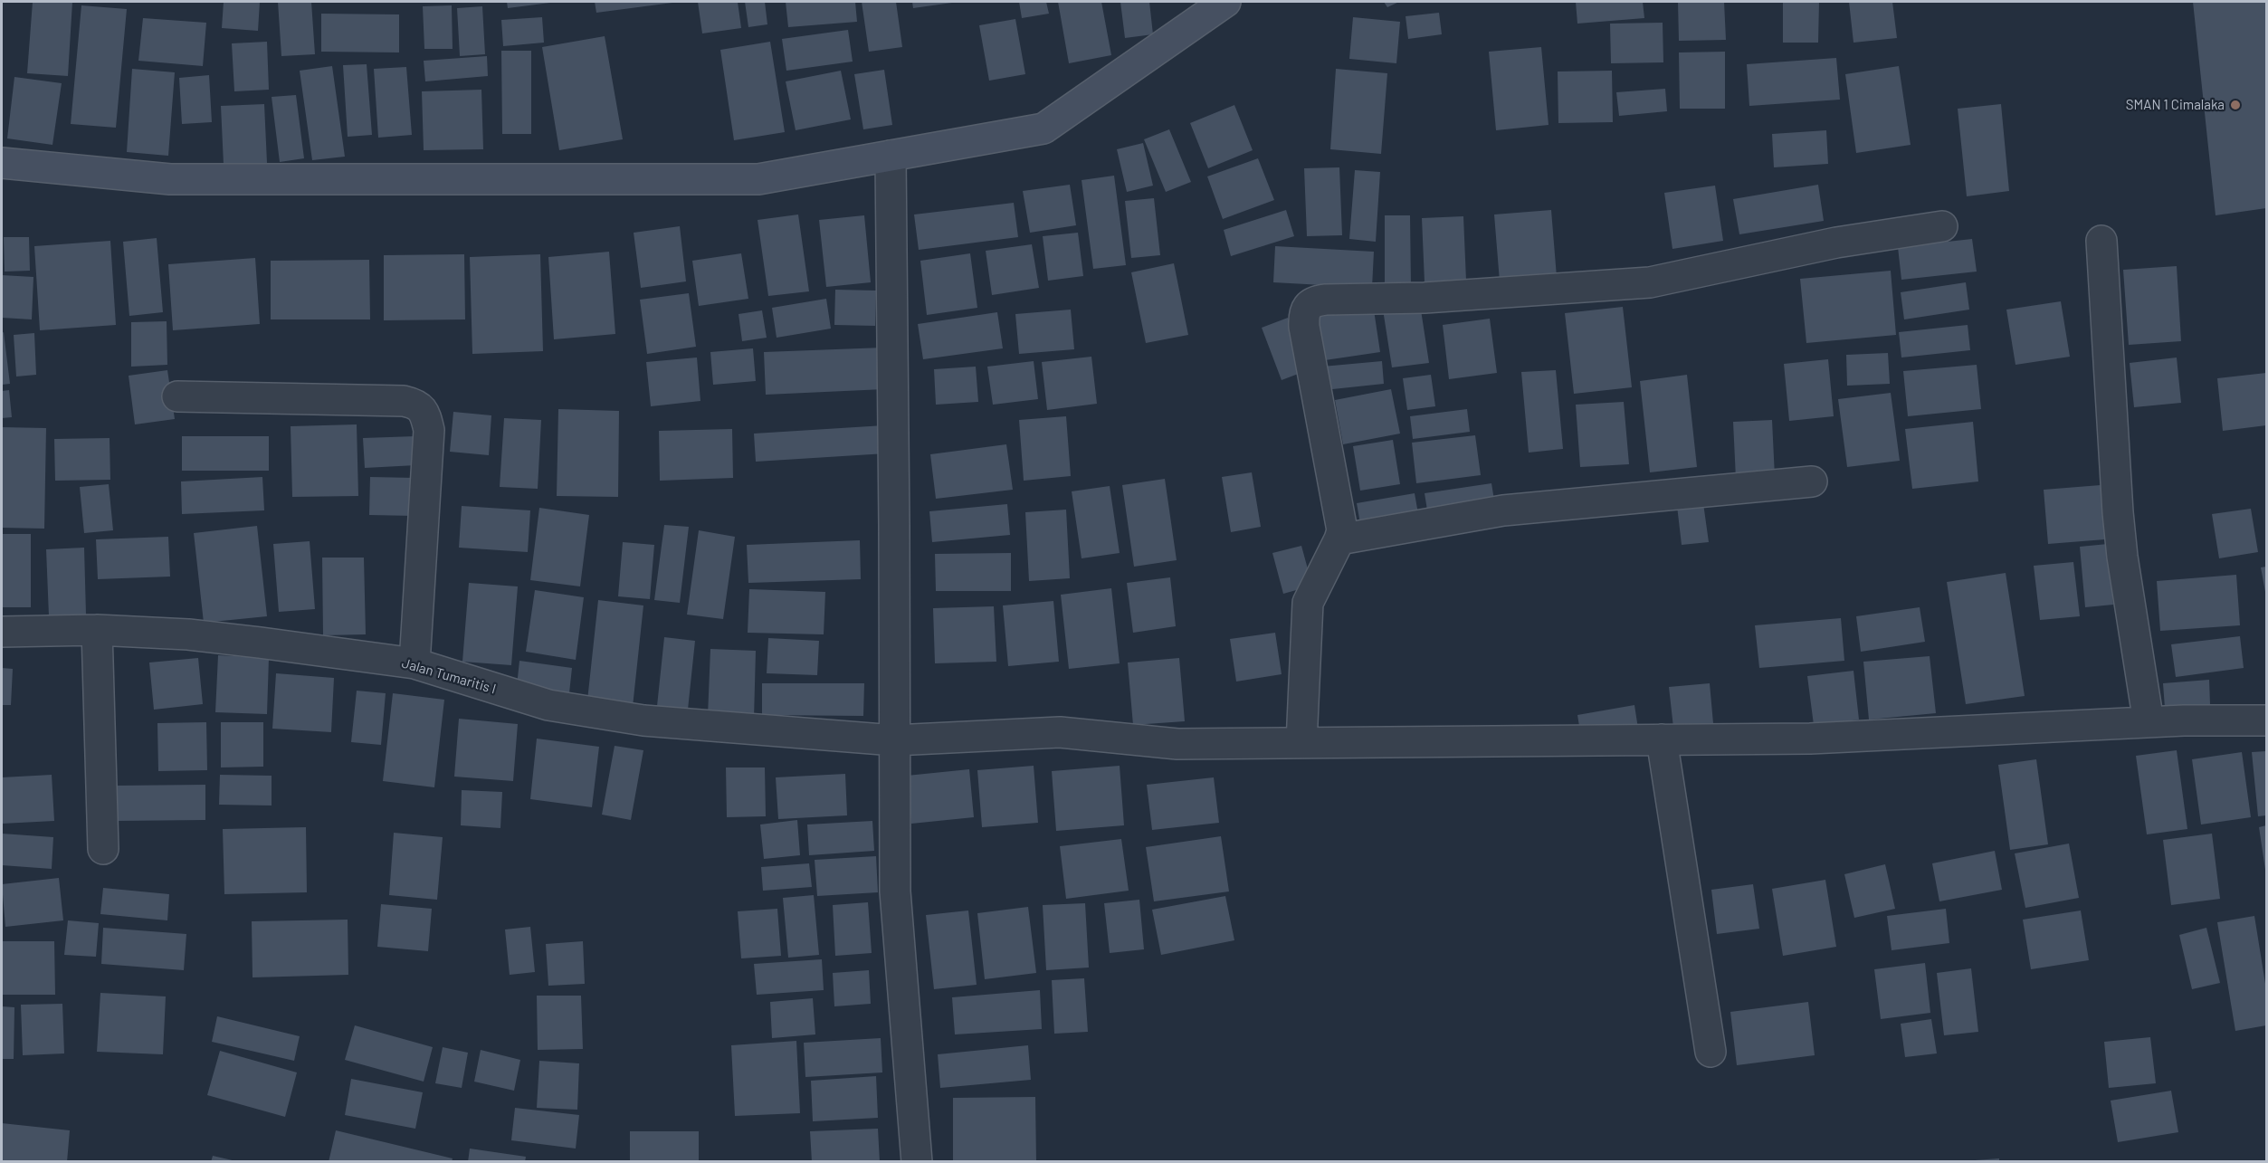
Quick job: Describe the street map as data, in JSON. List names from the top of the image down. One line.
{"streets":{"street":["Jalan Tumaritis I"]},"places":["SMAN 1 Cimalaka"]}
